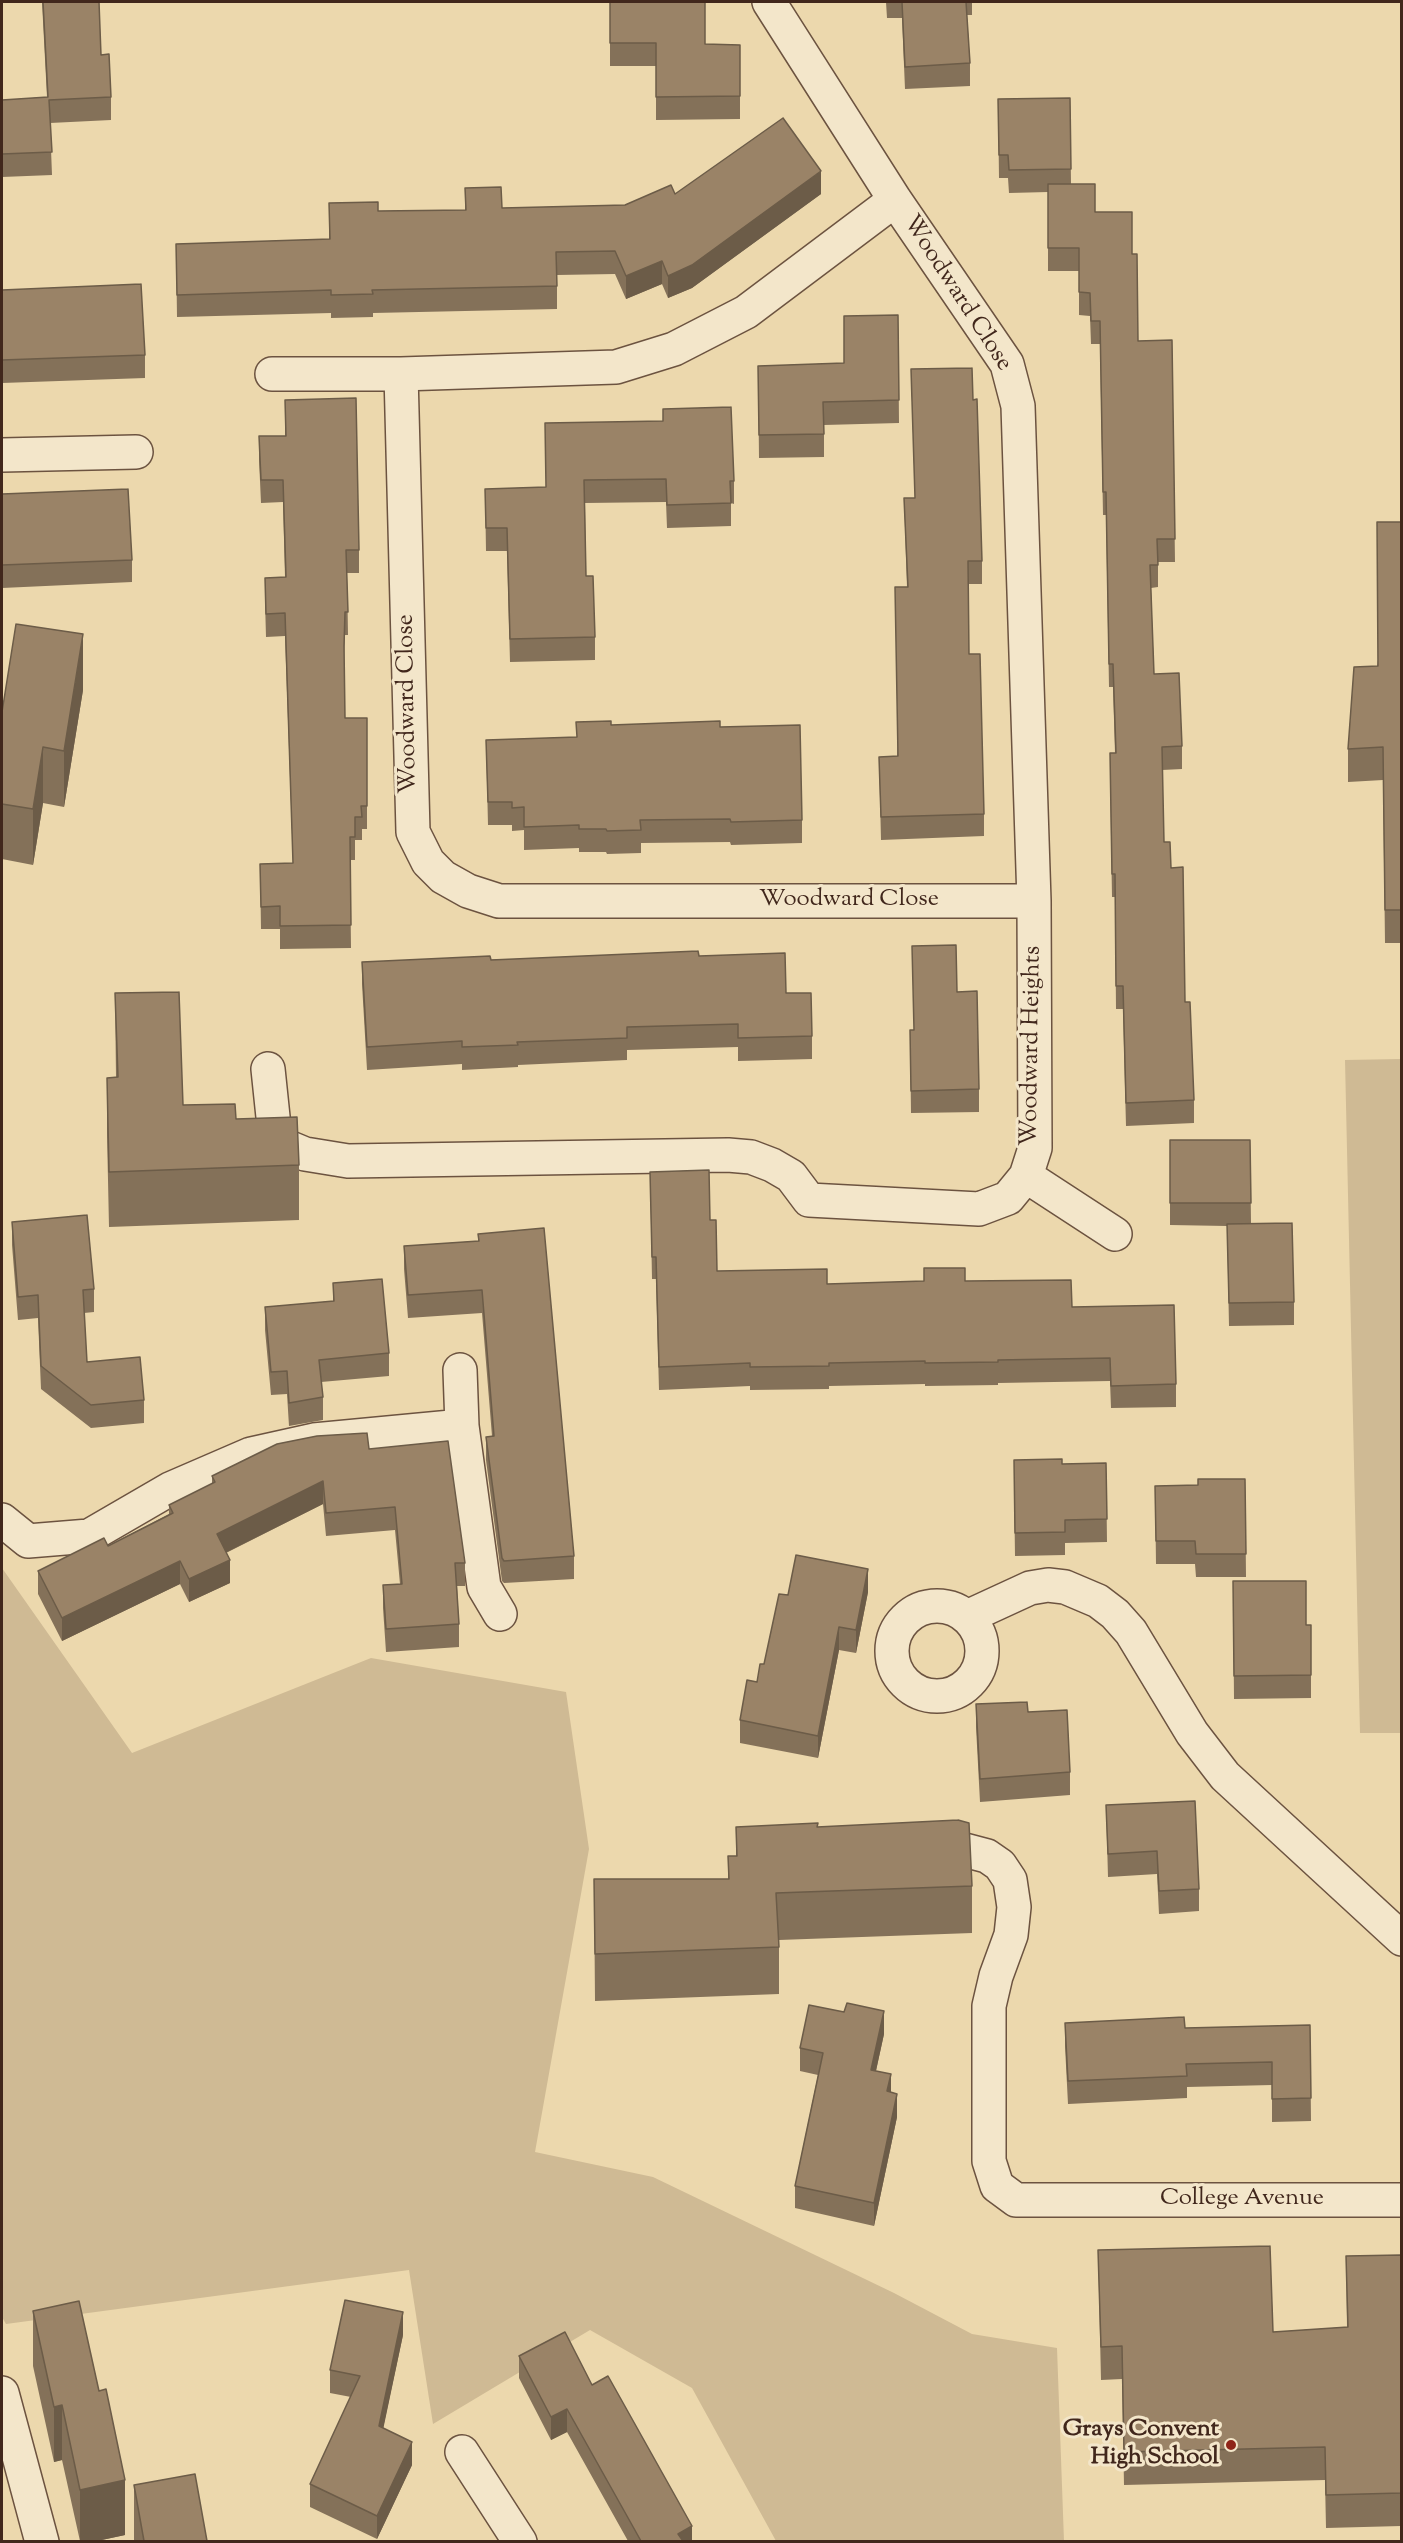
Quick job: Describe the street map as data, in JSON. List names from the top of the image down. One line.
{"streets":{"street":["Woodward Close","Woodward Heights","College Avenue"]},"crossings":[["Woodward Close","Woodward Heights"]],"places":["Grays Convent High School"]}
